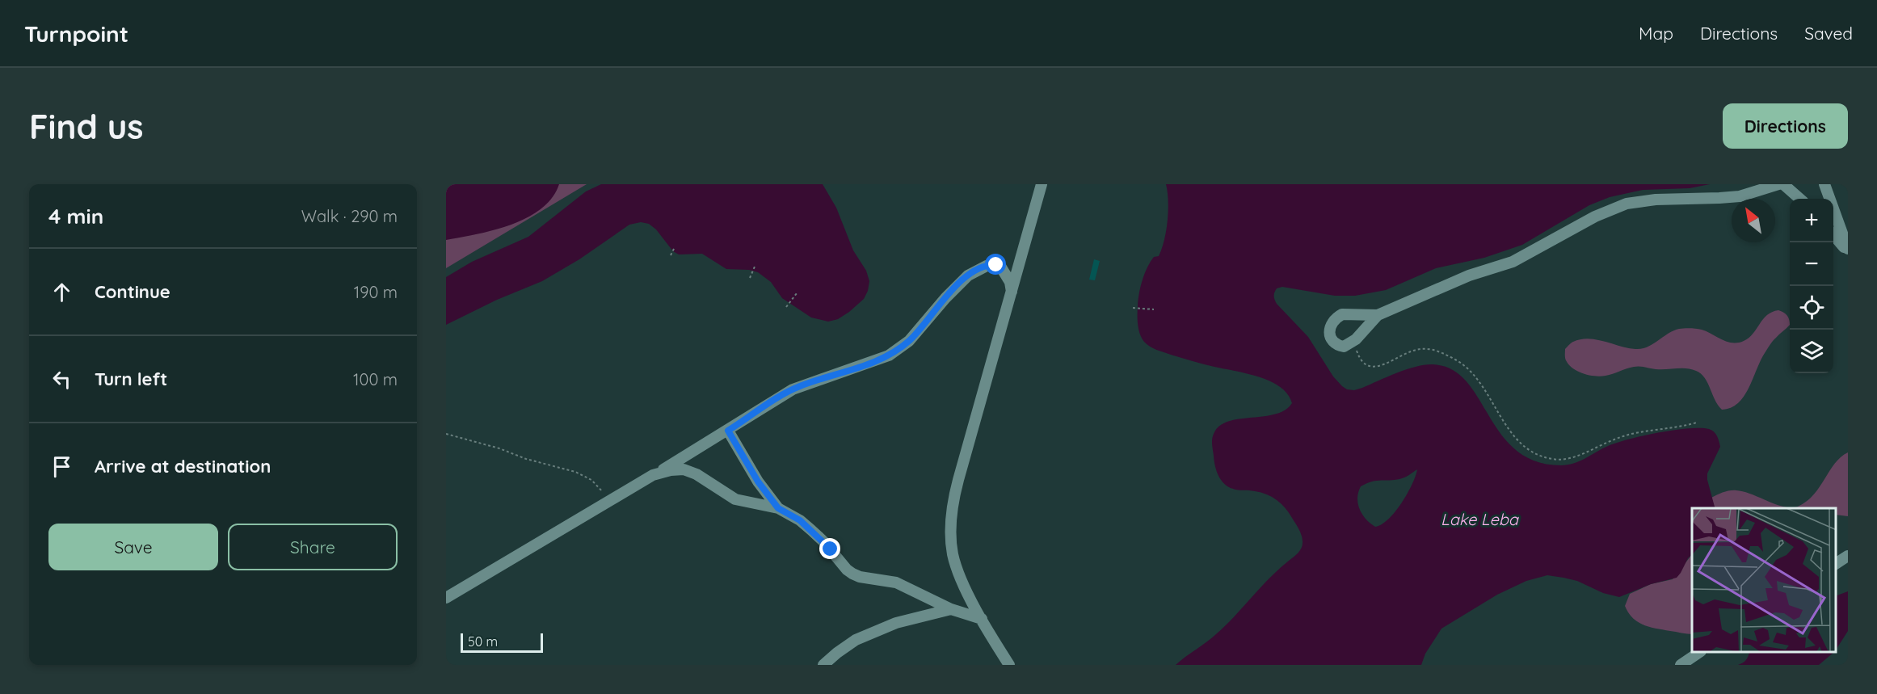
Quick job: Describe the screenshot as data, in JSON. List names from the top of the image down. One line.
{"water":["Lake Leba"],"scale_bar":"50 m","north":"top left","page":{"header":"Turnpoint","nav":["Map","Directions","Saved"],"buttons":["Directions",["Save","Share"]],"title":"Find us","heading":["4 min","Walk · 290 m"],"map_buttons":["+","−"],"list":[["Continue","190 m"],["Turn left","100 m"],"Arrive at destination"],"scale":"50 m"}}
